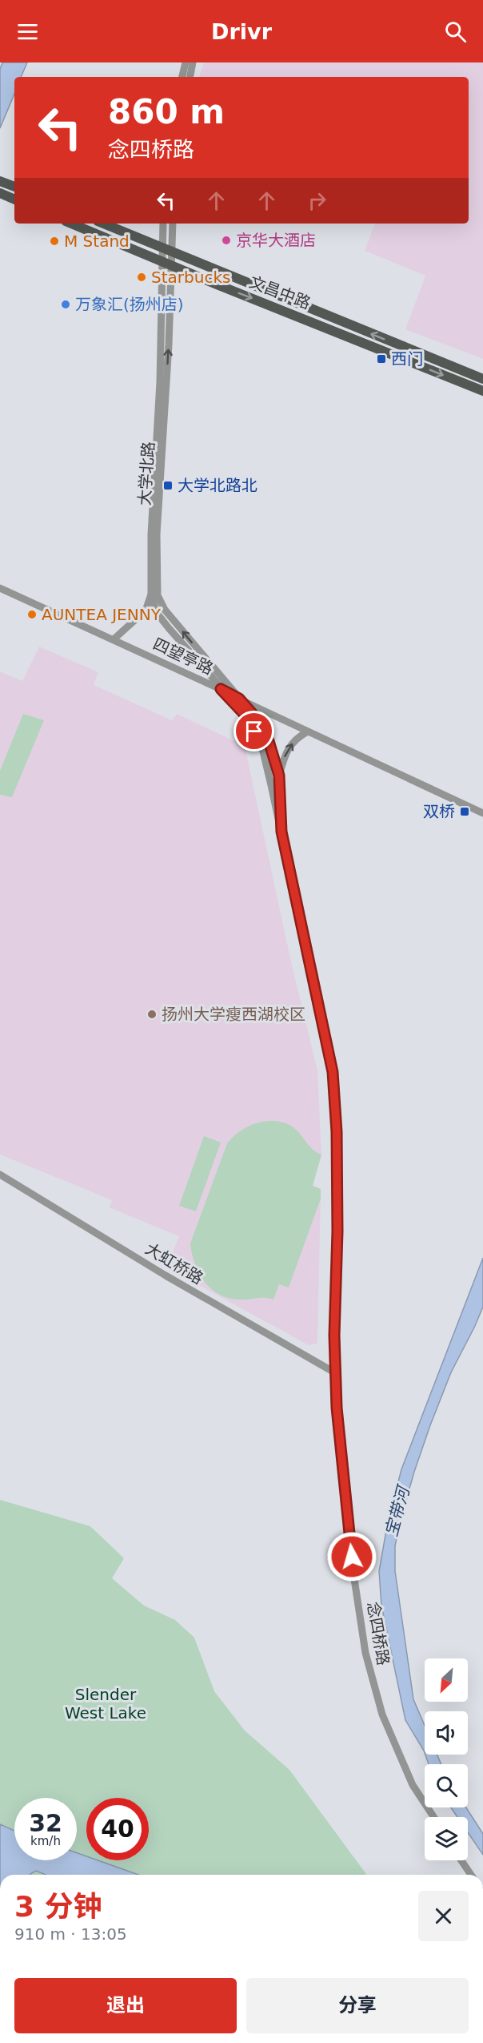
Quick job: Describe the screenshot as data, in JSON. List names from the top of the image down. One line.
{"streets":{"main road":["文昌中路"],"street":["大学北路","四望亭路","大虹桥路","念四桥路"]},"crossings":[["文昌中路","大学北路"],["大学北路","四望亭路"],["大学北路","念四桥路"],["四望亭路","念四桥路"],["大虹桥路","念四桥路"]],"water":["宝带河"],"parks":["Slender West Lake"],"places":{"other":["京华大酒店","M Stand","Starbucks","万象汇(扬州店)","AUNTEA JENNY","扬州大学瘦西湖校区"],"transit":["西门","大学北路北","双桥"]},"north":"bottom left","page":{"header":"Drivr","turn":["860 m","念四桥路"],"speed":"32 km/h","limit":"40","heading":["3 分钟","910 m · 13:05"],"buttons":["退出","分享"]}}
